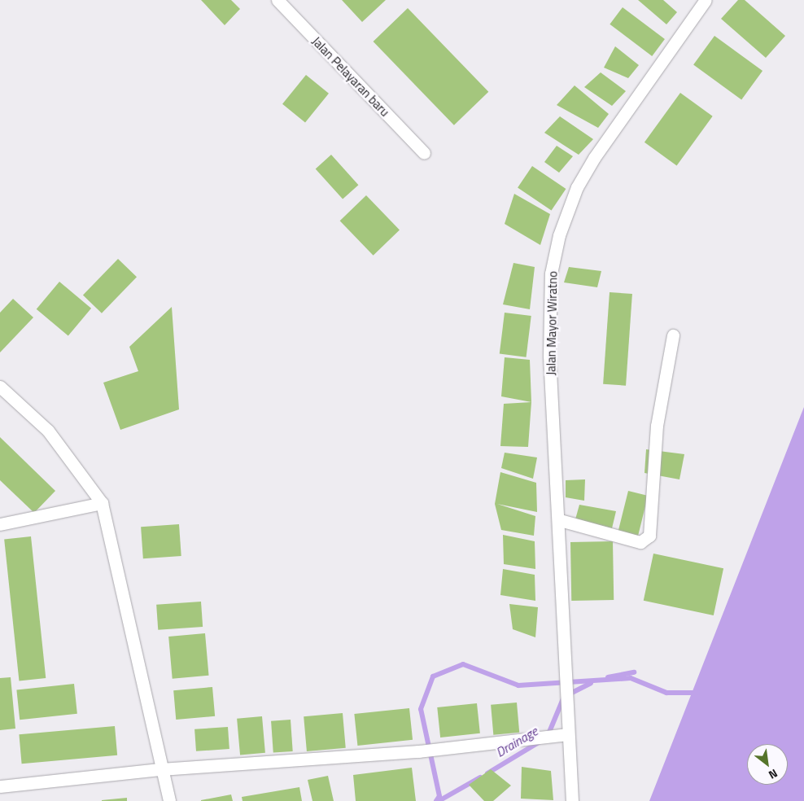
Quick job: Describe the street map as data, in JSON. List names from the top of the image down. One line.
{"streets":{"street":["Jalan Pelayaran baru","Jalan Mayor Wiratno"]},"water":["Drainage"],"north":"bottom right"}
